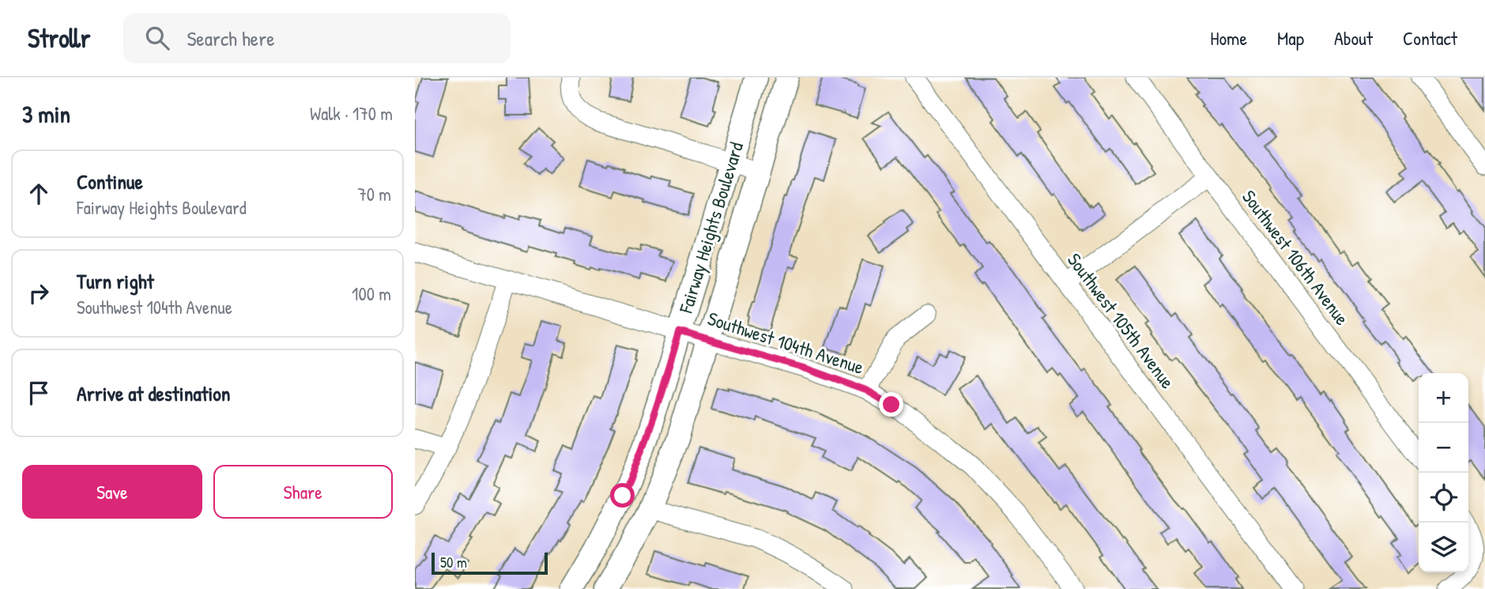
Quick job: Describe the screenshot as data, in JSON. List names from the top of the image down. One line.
{"streets":{"street":["Fairway Heights Boulevard","Southwest 106th Avenue","Southwest 105th Avenue","Southwest 104th Avenue"]},"crossings":[["Fairway Heights Boulevard","Southwest 104th Avenue"]],"scale_bar":"50 m","page":{"header":"Strollr","search":"Search here","nav":["Home","Map","About","Contact"],"heading":["3 min","Walk · 170 m"],"list":[["Continue","Fairway Heights Boulevard","70 m"],["Turn right","Southwest 104th Avenue","100 m"],"Arrive at destination"],"map_buttons":["+","−"],"buttons":["Save","Share"],"scale":"50 m"}}
